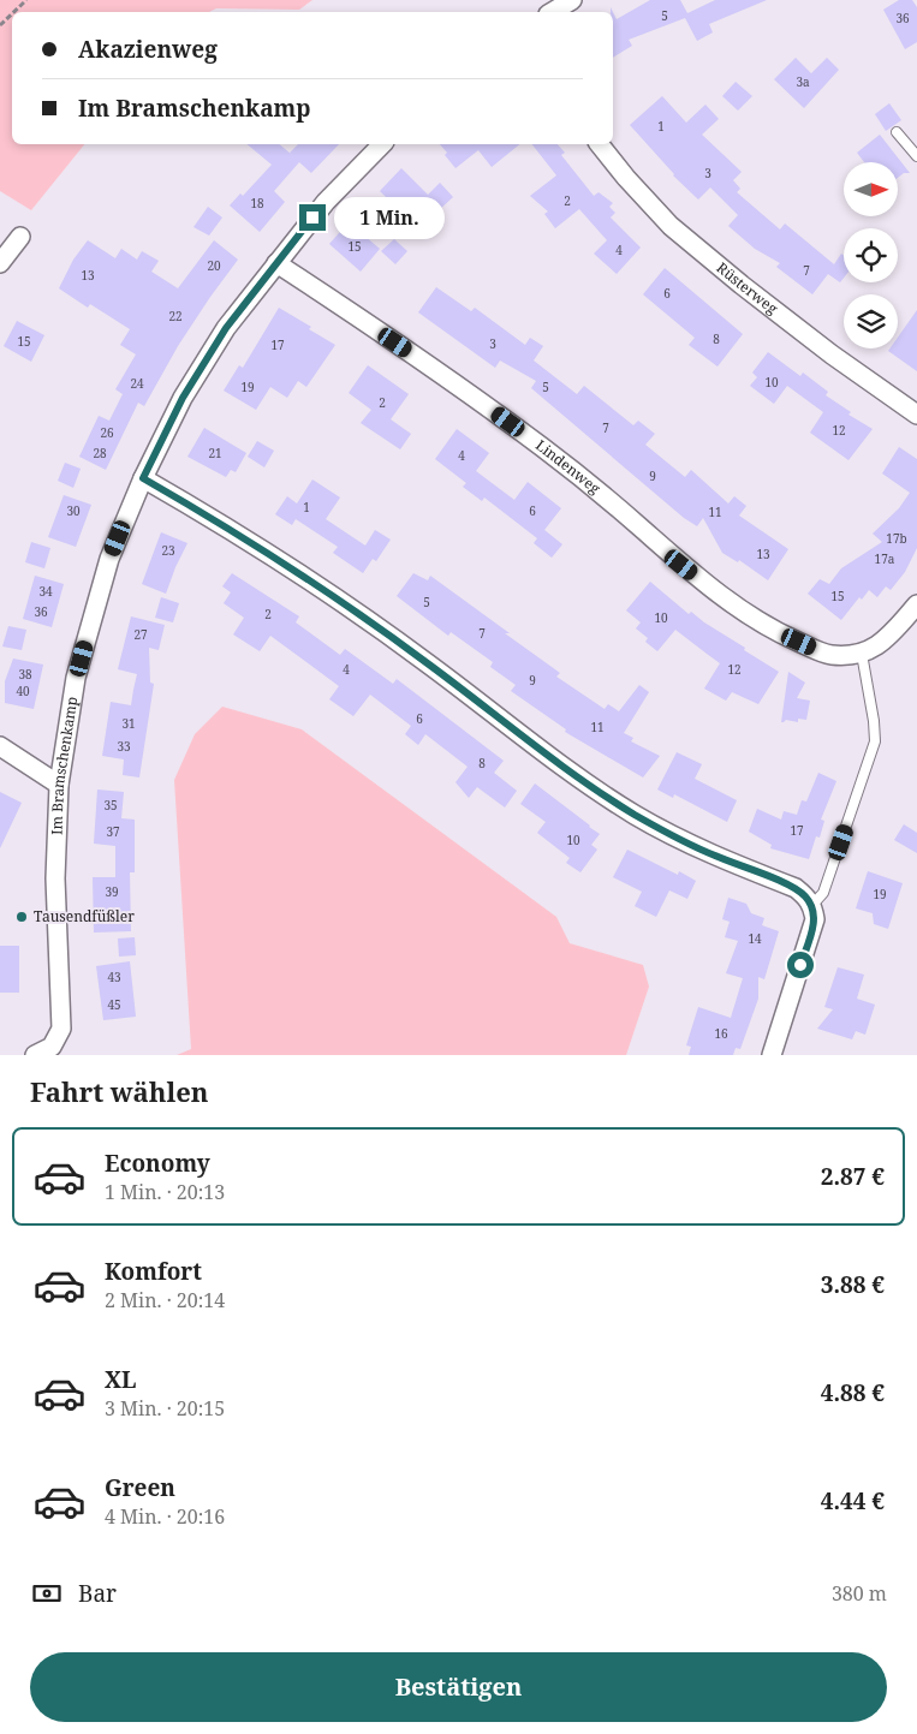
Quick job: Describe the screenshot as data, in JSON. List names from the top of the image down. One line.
{"streets":{"street":["Rüsterweg","Lindenweg","Im Bramschenkamp"]},"crossings":[["Lindenweg","Im Bramschenkamp"]],"places":["Tausendfüßler"],"house_numbers":["5","36","3a","1","3","2","18","15","4","20","7","13","6","22","8","15","3","17","10","24","19","5","2","7","12","26","28","21","4","9","1","30","6","11","17b","23","13","17a","34","15","5","36","2","10","7","27","4","12","38","9","40","6","31","11","33","8","35","17","37","10","39","19","14","43","45","16"],"north":"right","page":{"banner":["Akazienweg","Im Bramschenkamp"],"bubble":"1 Min.","heading":"Fahrt wählen","list":[{"name":"Economy","note":"1 Min. · 20:13","value":"2.87 €"},{"name":"Komfort","note":"2 Min. · 20:14","value":"3.88 €"},{"name":"XL","note":"3 Min. · 20:15","value":"4.88 €"},{"name":"Green","note":"4 Min. · 20:16","value":"4.44 €"}],"pay":["Bar","380 m"],"buttons":"Bestätigen"}}
